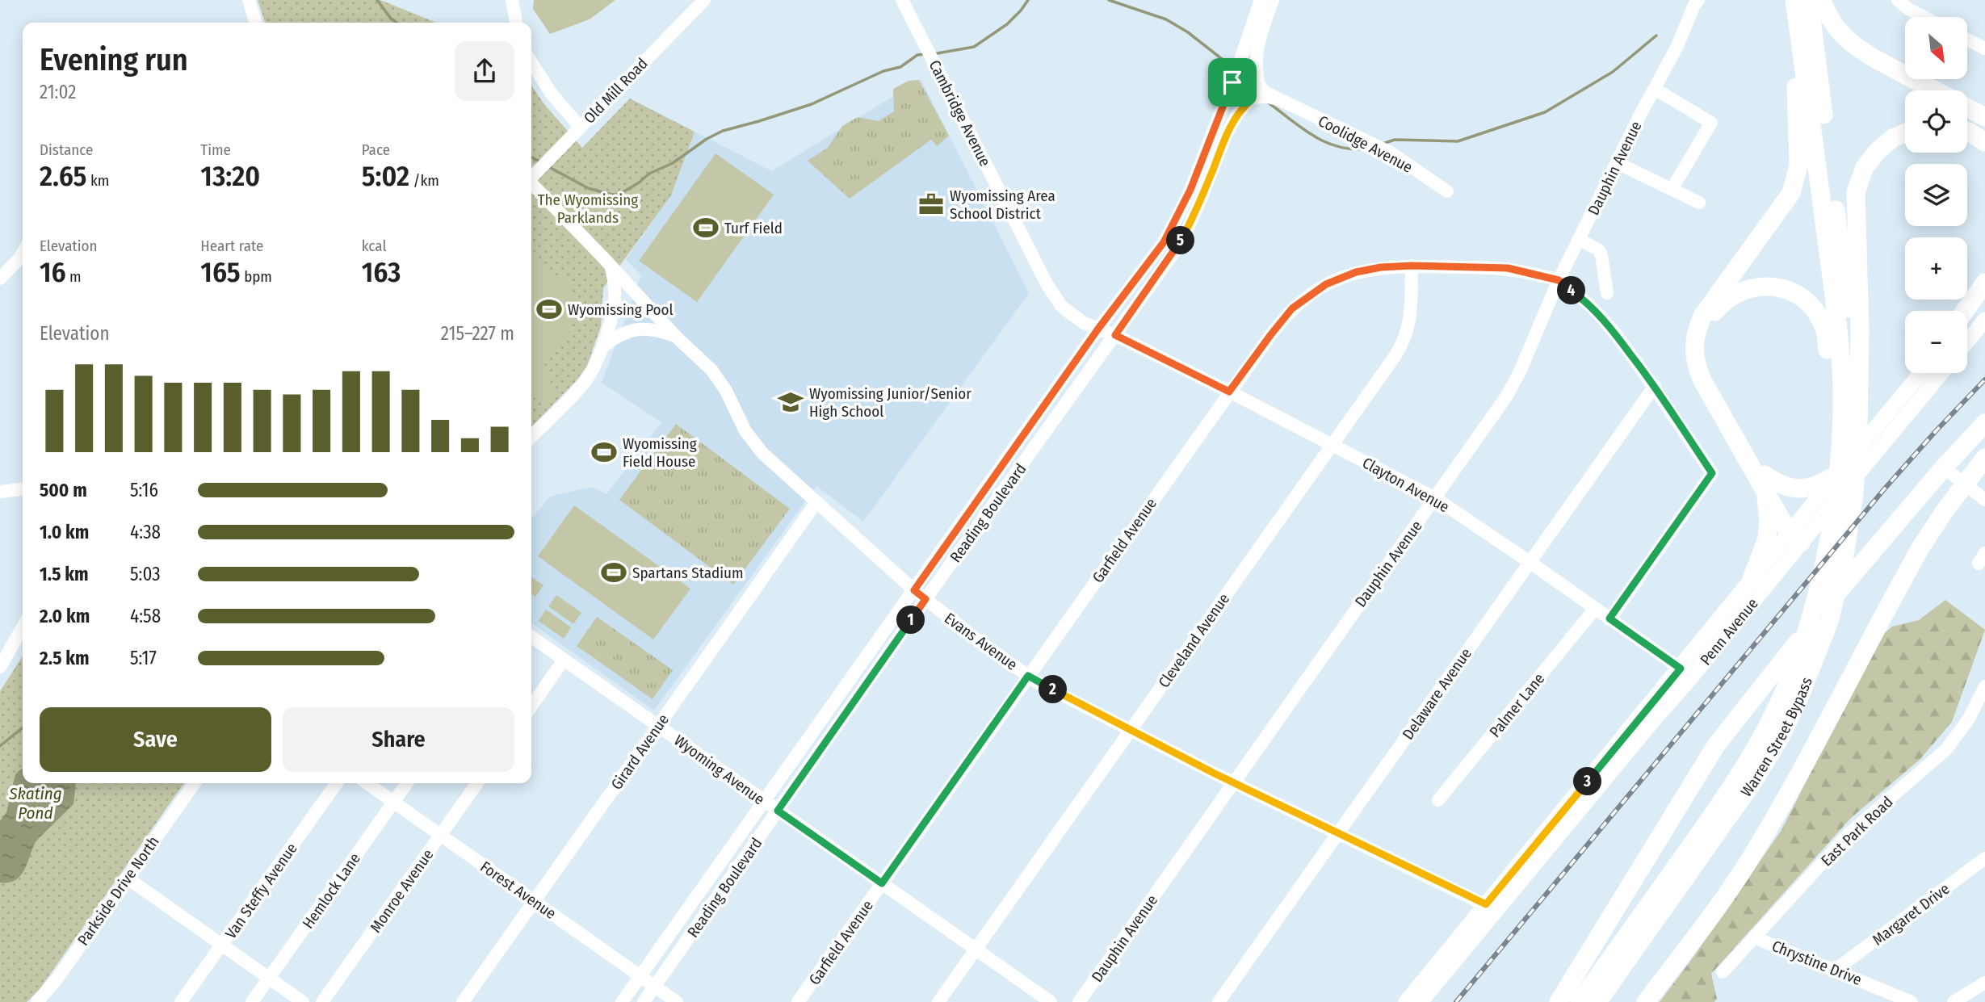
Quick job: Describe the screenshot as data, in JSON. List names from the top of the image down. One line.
{"streets":{"highway":["Warren Street Bypass"],"main road":["Penn Avenue"],"street":["Old Mill Road","Cambridge Avenue","Coolidge Avenue","Dauphin Avenue","Clayton Avenue","Reading Boulevard","Garfield Avenue","Cleveland Avenue","Evans Avenue","Delaware Avenue","Palmer Lane","Girard Avenue","Wyoming Avenue","East Park Road","Forest Avenue","Parkside Drive North","Van Steffy Avenue","Hemlock Lane","Monroe Avenue","Margaret Drive","Chrystine Drive"]},"crossings":[["Cambridge Avenue","Clayton Avenue"],["Cambridge Avenue","Reading Boulevard"],["Coolidge Avenue","Reading Boulevard"],["Dauphin Avenue","Clayton Avenue"],["Dauphin Avenue","Garfield Avenue"],["Dauphin Avenue","Evans Avenue"],["Clayton Avenue","Reading Boulevard"],["Clayton Avenue","Garfield Avenue"],["Clayton Avenue","Penn Avenue"],["Clayton Avenue","Cleveland Avenue"],["Clayton Avenue","Delaware Avenue"],["Clayton Avenue","Palmer Lane"],["Reading Boulevard","Evans Avenue"],["Reading Boulevard","Wyoming Avenue"],["Reading Boulevard","Forest Avenue"],["Garfield Avenue","Cleveland Avenue"],["Garfield Avenue","Evans Avenue"],["Garfield Avenue","Wyoming Avenue"],["Penn Avenue","Evans Avenue"],["Cleveland Avenue","Evans Avenue"],["Cleveland Avenue","Wyoming Avenue"],["Evans Avenue","Delaware Avenue"],["Evans Avenue","Girard Avenue"],["Girard Avenue","Wyoming Avenue"],["Girard Avenue","Forest Avenue"],["East Park Road","Chrystine Drive"],["Forest Avenue","Hemlock Lane"],["Forest Avenue","Monroe Avenue"],["Margaret Drive","Chrystine Drive"]],"water":["Skating Pond"],"parks":["The Wyomissing Parklands"],"places":{"office":["Wyomissing Area School District"],"sports":["Turf Field","Wyomissing Pool","Wyomissing Field House","Spartans Stadium"],"school or university":["Wyomissing Junior/Senior High School"]},"north":"bottom right","page":{"map_buttons":["+","−"],"heading":["Evening run","21:02"],"stats":[["Distance","2.65 km"],["Time","13:20"],["Pace","5:02 /km"],["Elevation","16 m"],["Heart rate","165 bpm"],["kcal","163"]],"pins":["5","4","1","2","3"],"chart":["Elevation","215–227 m"],"list":[{"name":"500 m","note":"5:16"},{"name":"1.0 km","note":"4:38"},{"name":"1.5 km","note":"5:03"},{"name":"2.0 km","note":"4:58"},{"name":"2.5 km","note":"5:17"}],"buttons":["Save","Share"]}}
